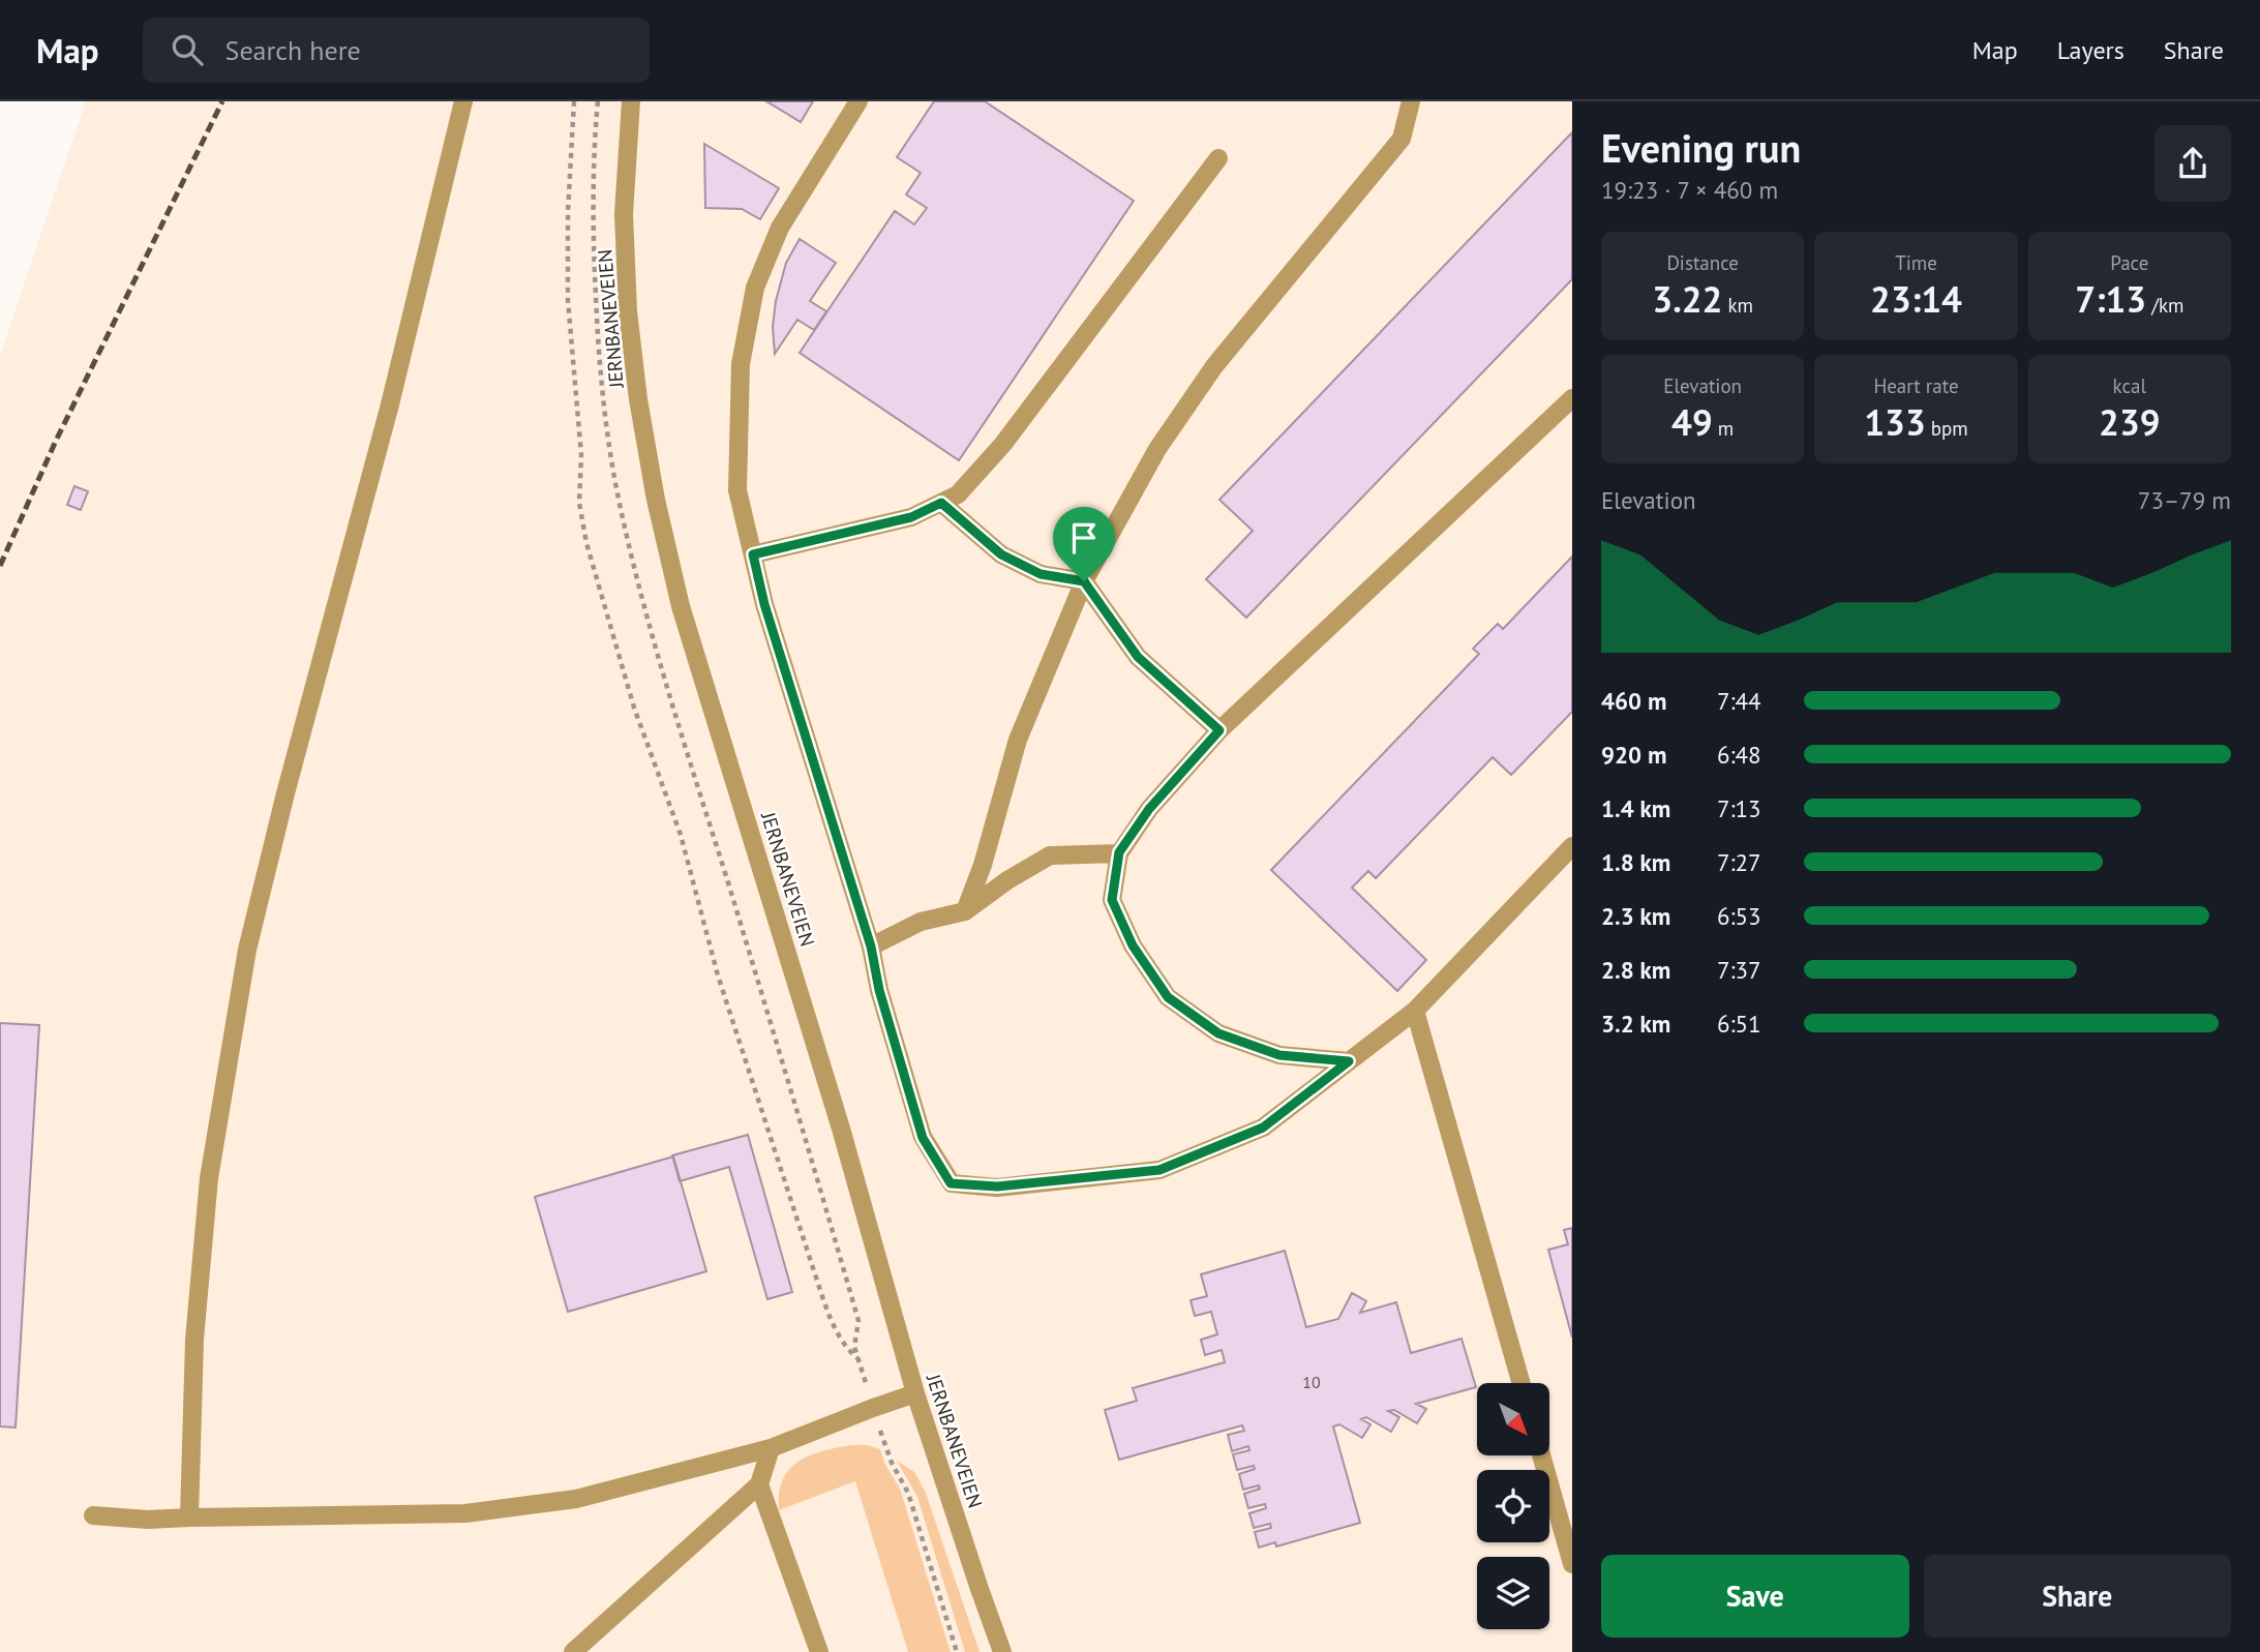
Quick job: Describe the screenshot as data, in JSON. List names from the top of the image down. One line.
{"streets":{"street":["JERNBANEVEIEN"]},"house_numbers":["10"],"north":"bottom right","page":{"header":"Map","search":"Search here","nav":["Map","Layers","Share"],"heading":["Evening run","19:23 · 7 × 460 m"],"stats":[["Distance","3.22 km"],["Time","23:14"],["Pace","7:13 /km"],["Elevation","49 m"],["Heart rate","133 bpm"],["kcal","239"]],"chart":["Elevation","73–79 m"],"list":[{"name":"460 m","note":"7:44"},{"name":"920 m","note":"6:48"},{"name":"1.4 km","note":"7:13"},{"name":"1.8 km","note":"7:27"},{"name":"2.3 km","note":"6:53"},{"name":"2.8 km","note":"7:37"},{"name":"3.2 km","note":"6:51"}],"buttons":["Save","Share"]}}
